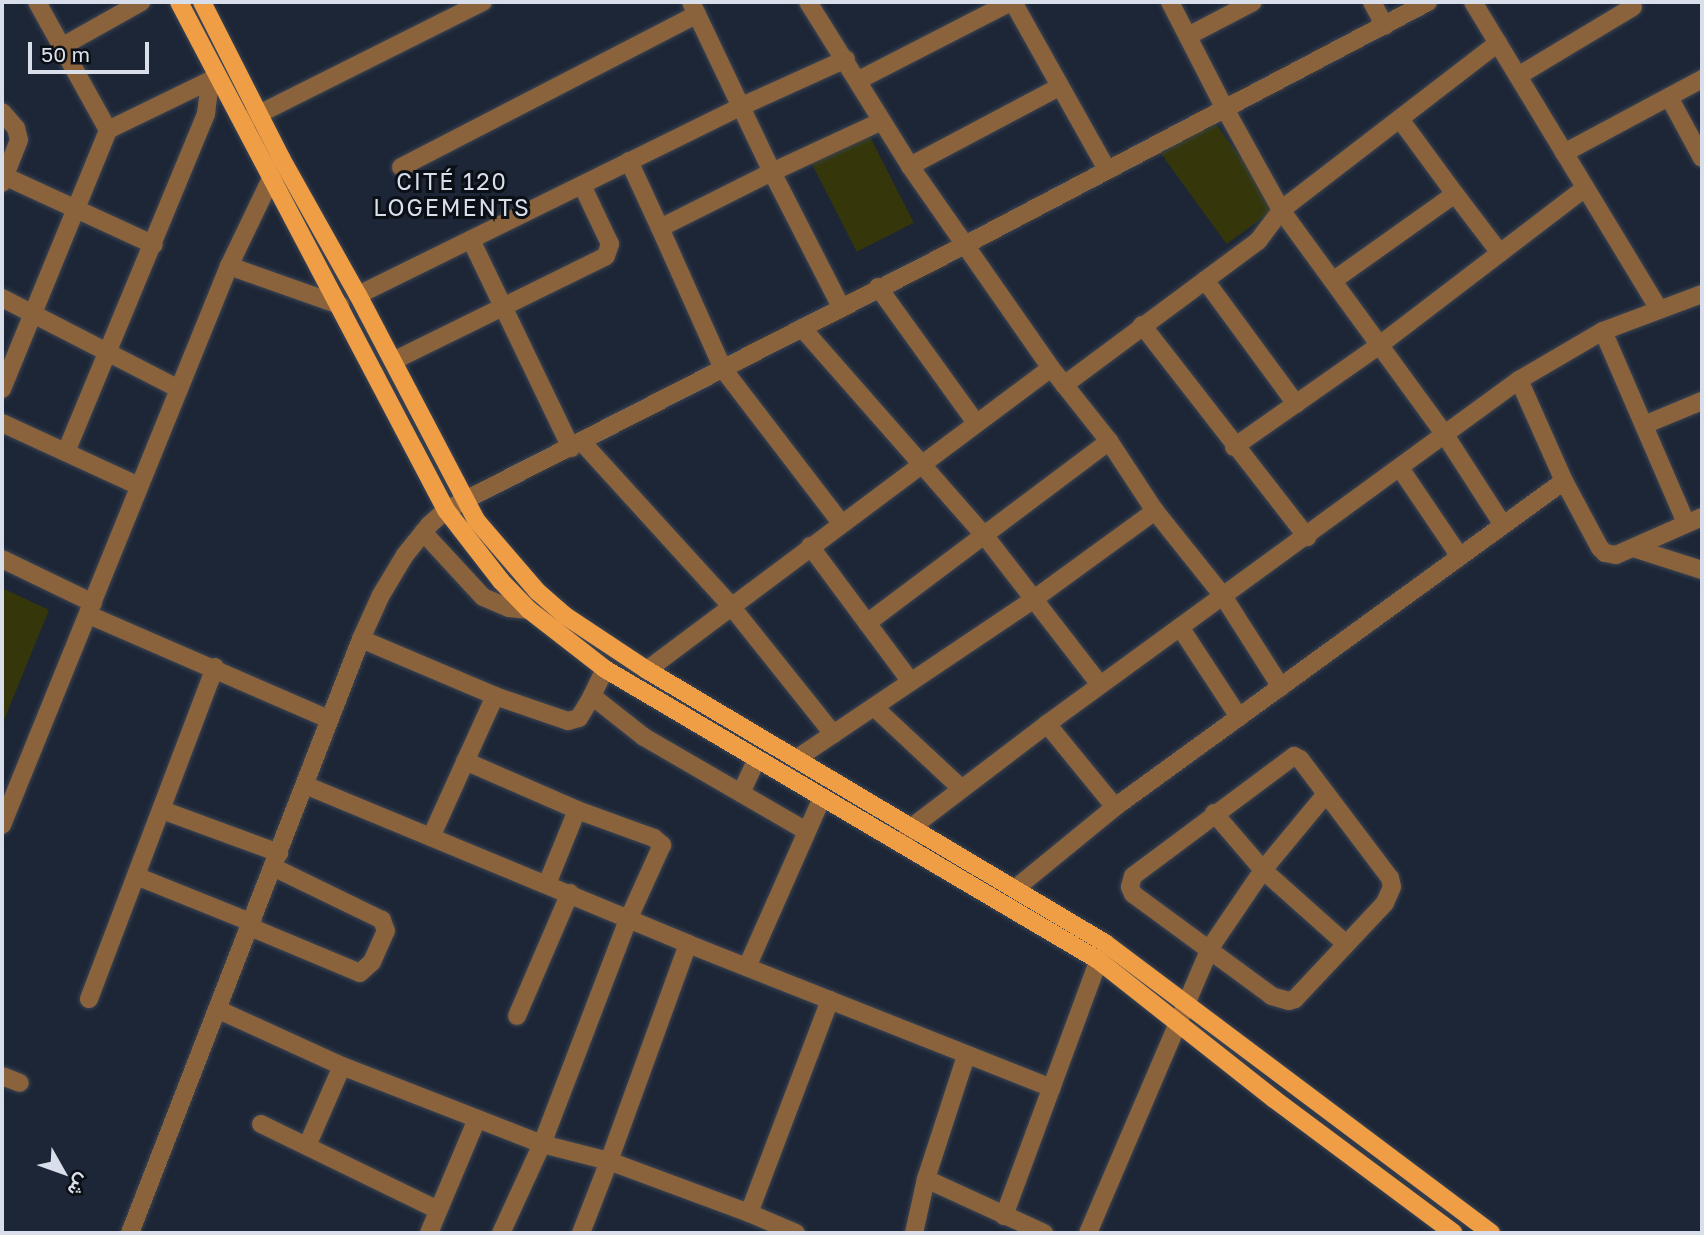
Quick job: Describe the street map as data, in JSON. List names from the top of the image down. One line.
{"districts":["CITÉ 120 LOGEMENTS"],"scale_bar":"50 m","north":"bottom right"}
